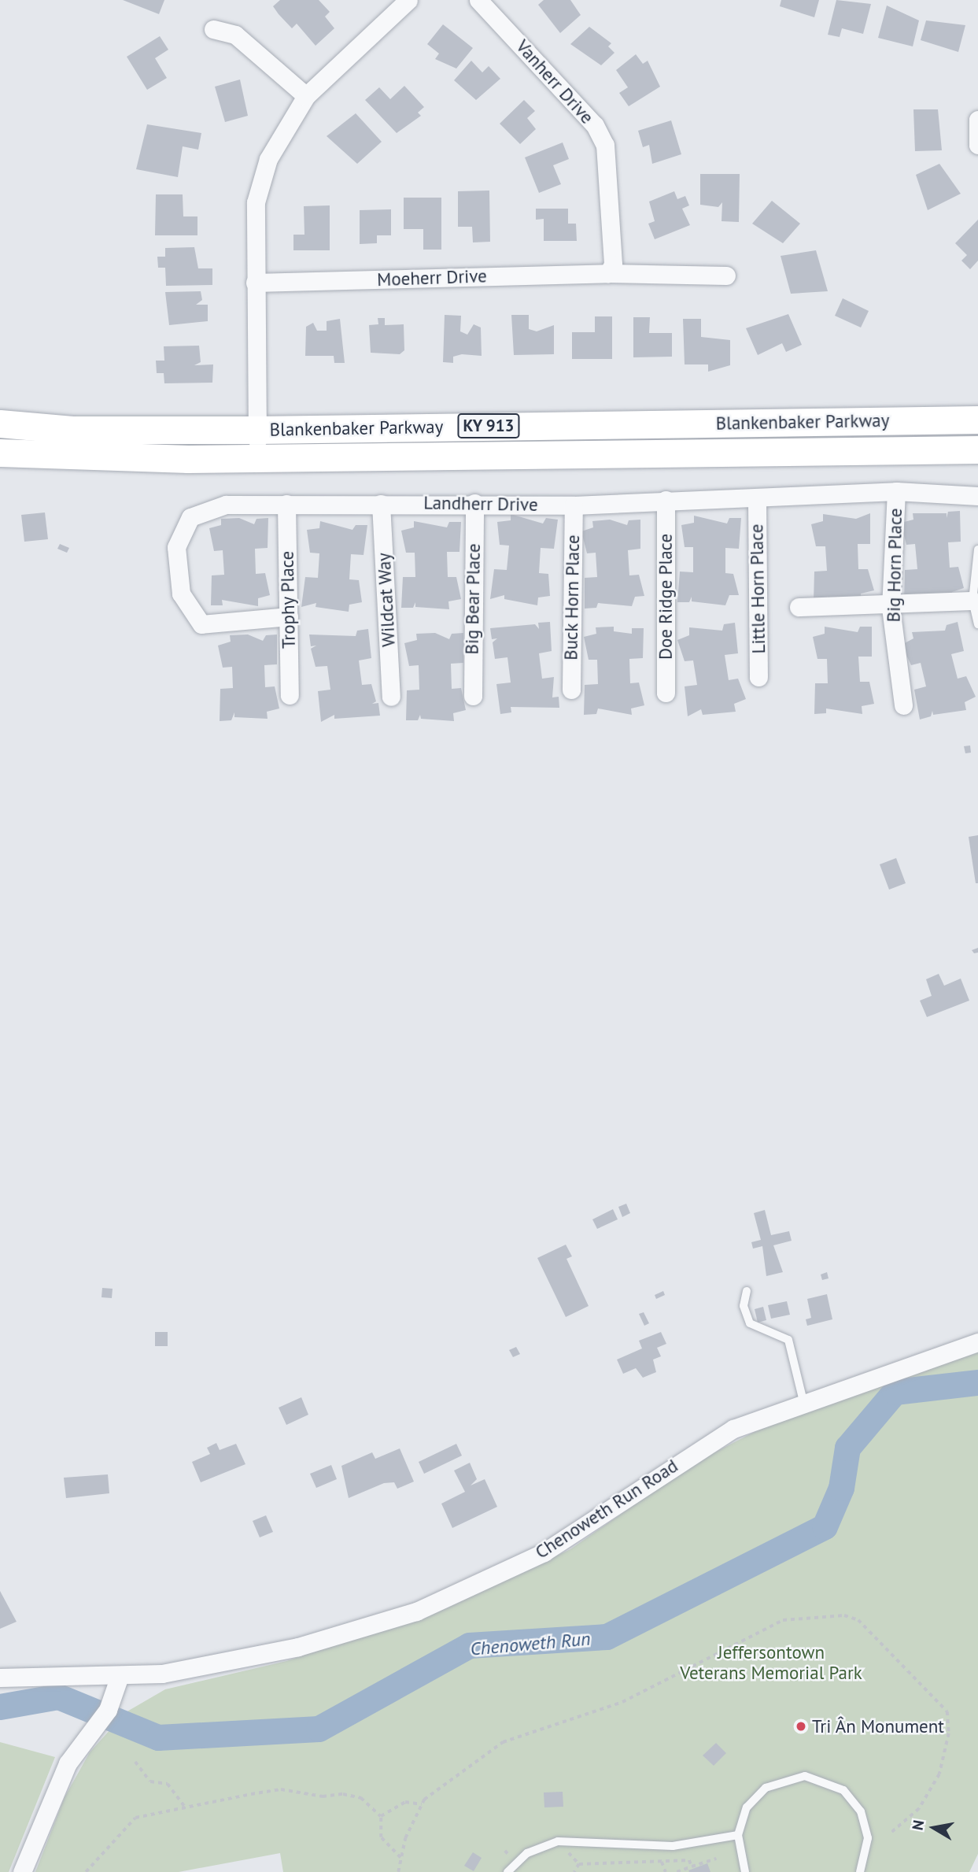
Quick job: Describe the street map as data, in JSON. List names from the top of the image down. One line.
{"streets":{"main road":["Blankenbaker Parkway","KY 913"],"street":["Vanherr Drive","Moeherr Drive","Landherr Drive","Big Horn Place","Little Horn Place","Doe Ridge Place","Buck Horn Place","Big Bear Place","Trophy Place","Wildcat Way","Chenoweth Run Road"]},"crossings":[["Vanherr Drive","Moeherr Drive"],["Landherr Drive","Big Horn Place"],["Landherr Drive","Little Horn Place"],["Landherr Drive","Doe Ridge Place"],["Landherr Drive","Buck Horn Place"],["Landherr Drive","Big Bear Place"],["Landherr Drive","Trophy Place"],["Landherr Drive","Wildcat Way"]],"water":["Chenoweth Run"],"parks":["Jeffersontown Veterans Memorial Park"],"places":["Tri Ân Monument"],"north":"left"}
